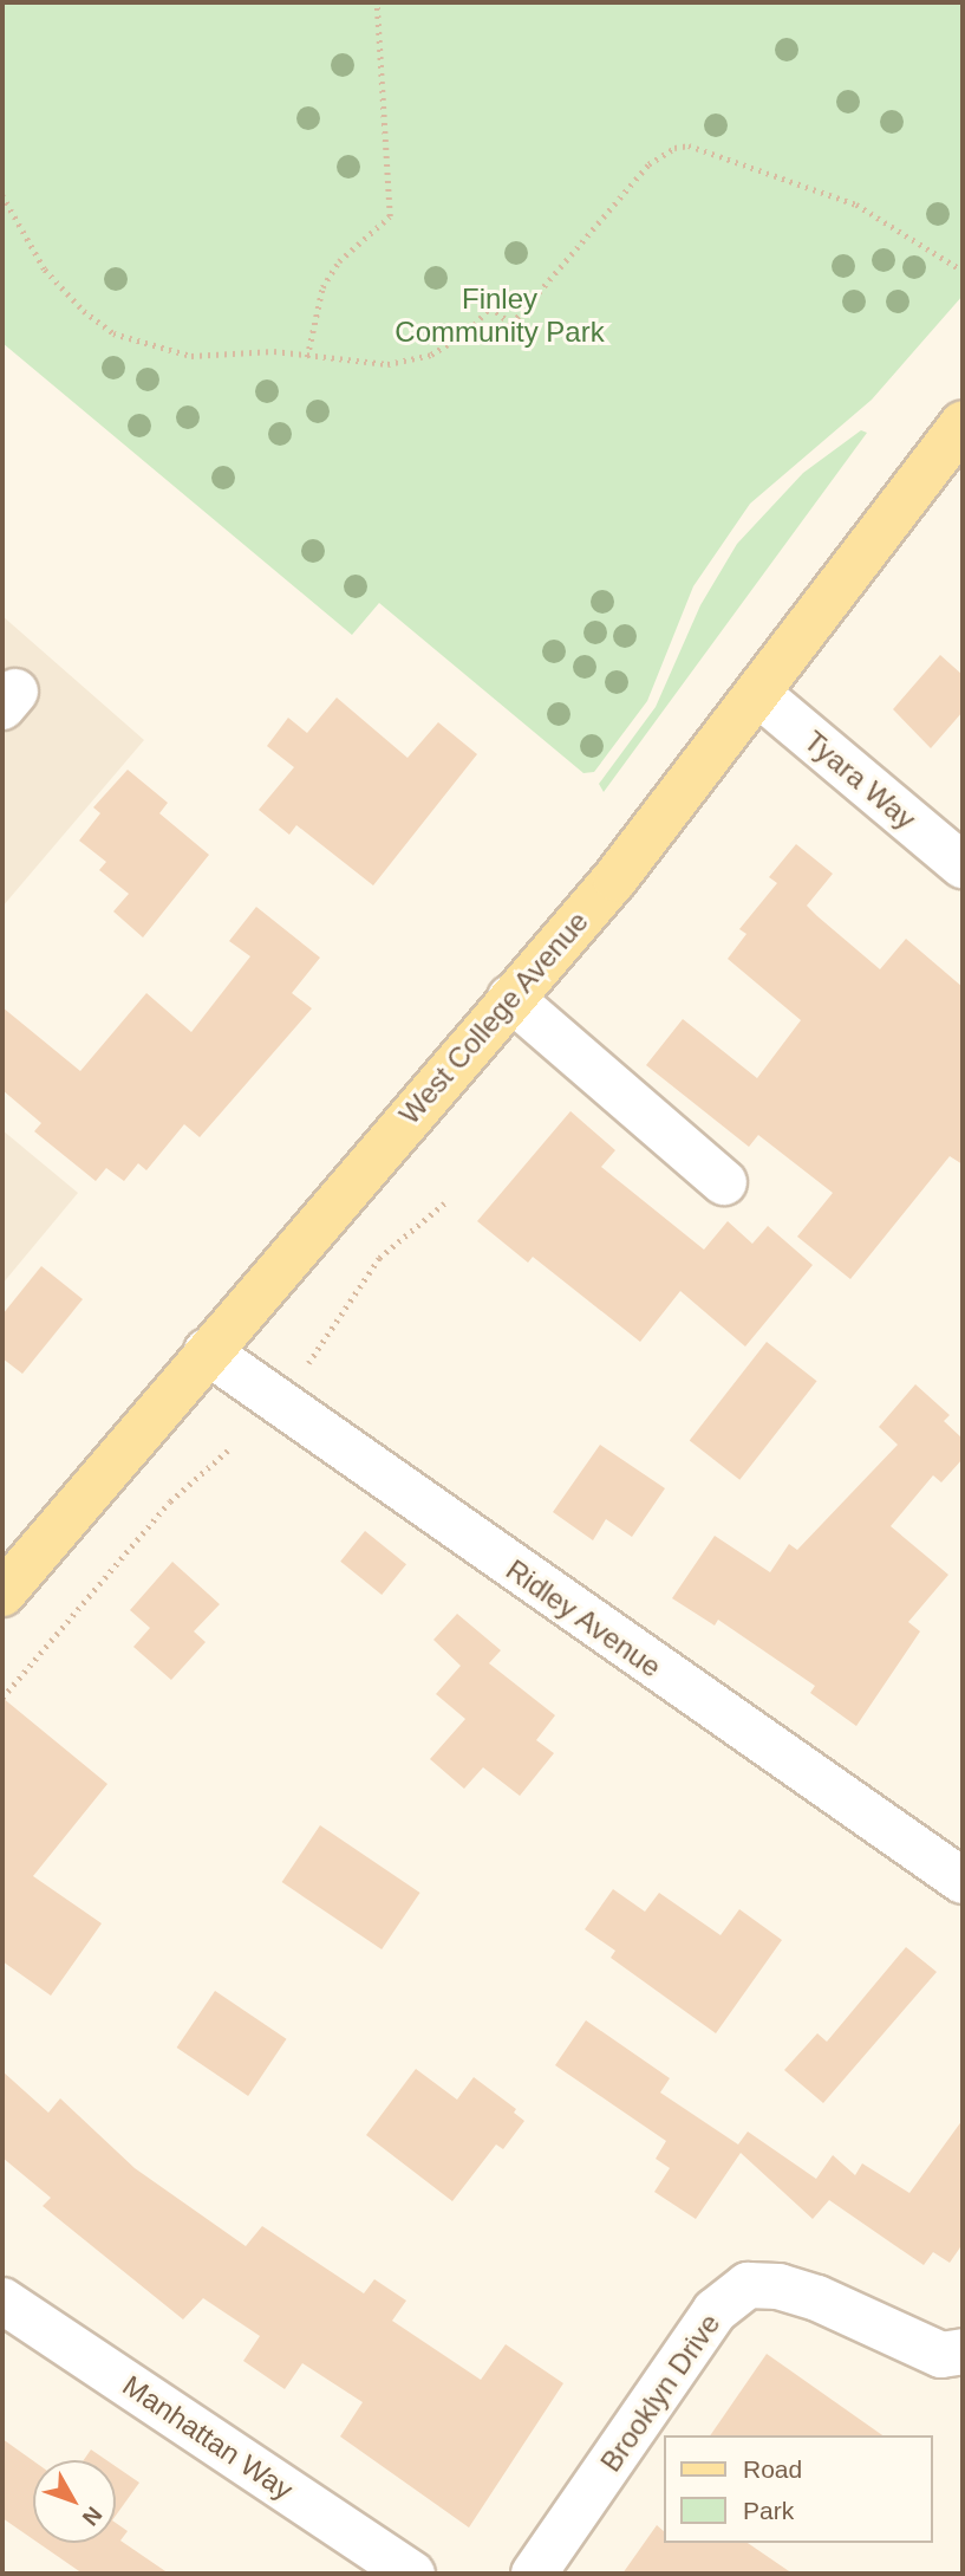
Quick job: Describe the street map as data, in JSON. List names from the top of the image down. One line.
{"streets":{"main road":["West College Avenue"],"street":["Tyara Way","Ridley Avenue","Brooklyn Drive","Manhattan Way"]},"crossings":[["Tyara Way","West College Avenue"],["West College Avenue","Ridley Avenue"]],"parks":["Finley Community Park"],"legend":["Road","Park"],"north":"bottom right"}
